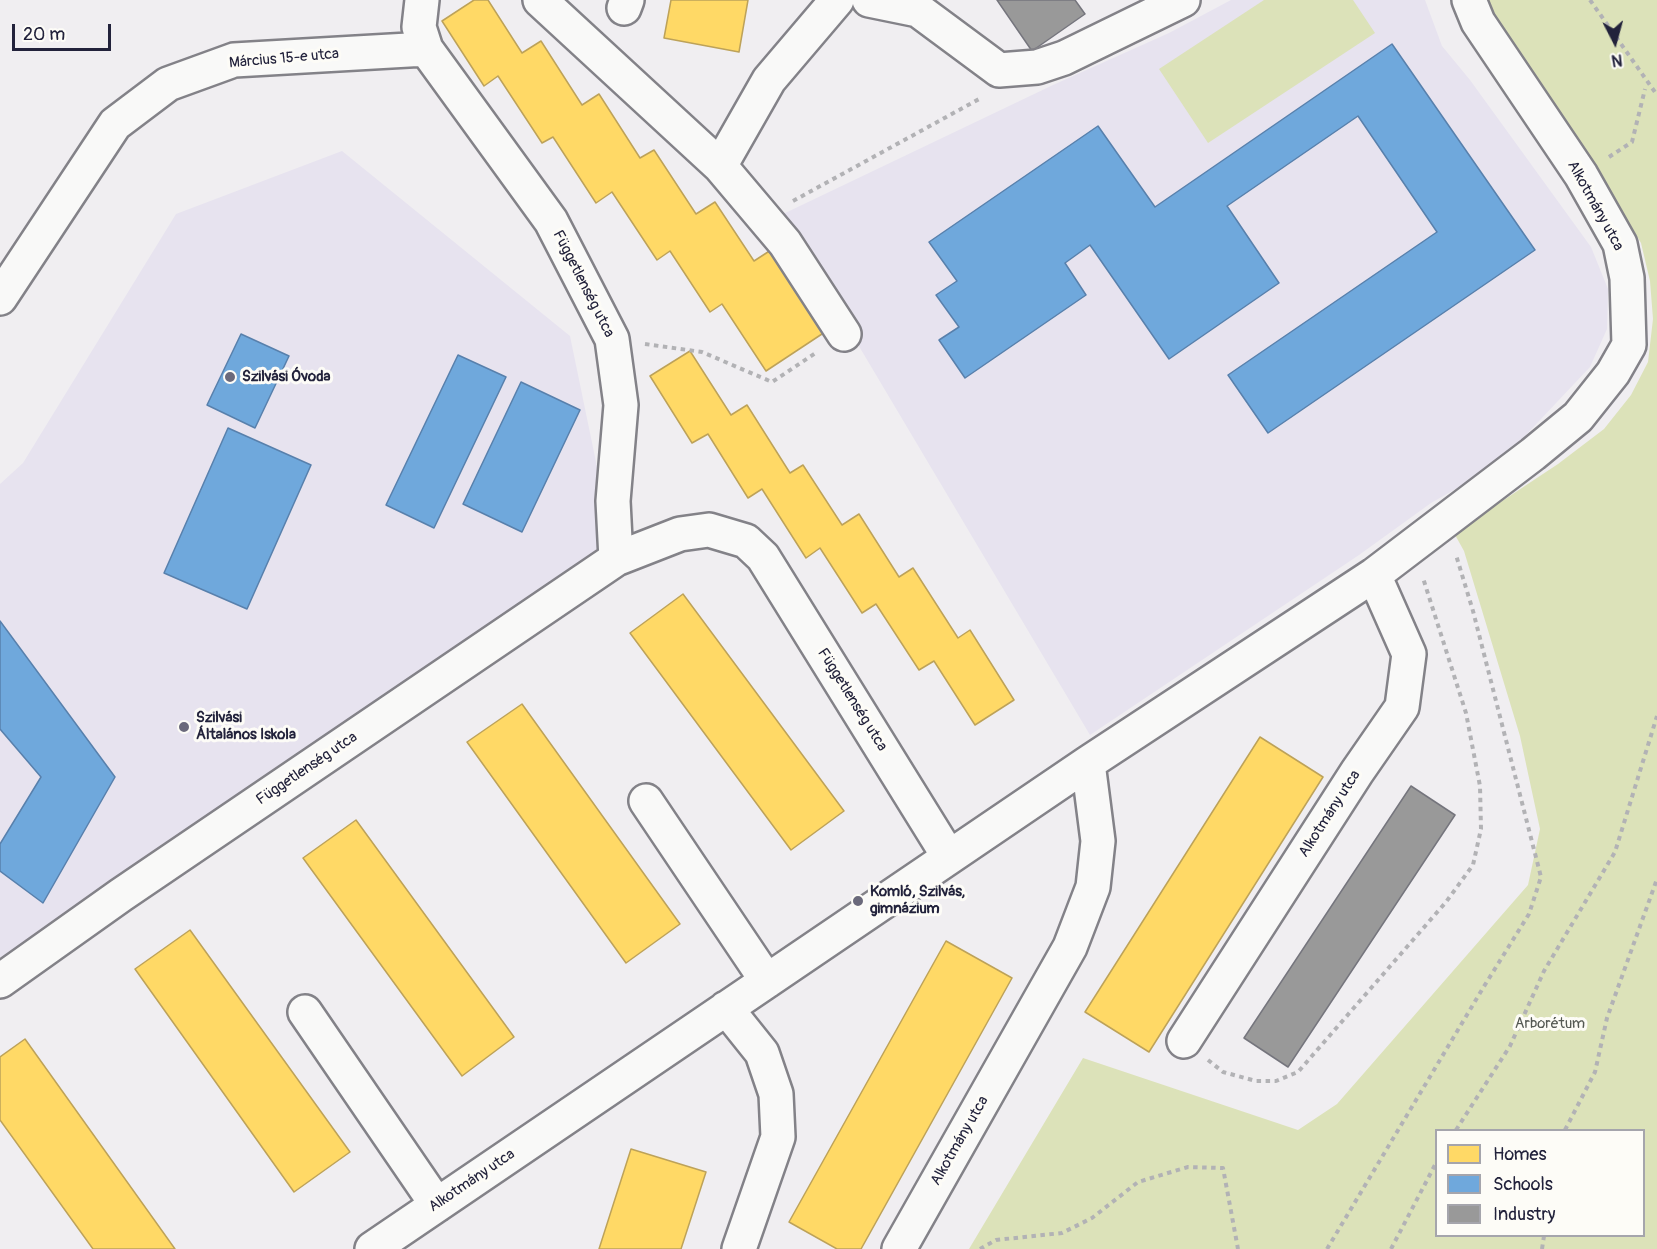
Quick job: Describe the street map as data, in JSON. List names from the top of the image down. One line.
{"streets":{"street":["Március 15-e utca","Alkotmány utca","Függetlenség utca"]},"crossings":[["Március 15-e utca","Függetlenség utca"],["Alkotmány utca","Függetlenség utca"]],"parks":["Arborétum"],"places":["Szilvási Óvoda","Szilvási Általános Iskola","Komló, Szilvás, gimnázium"],"legend":["Homes","Schools","Industry"],"scale_bar":"20 m","north":"bottom"}
